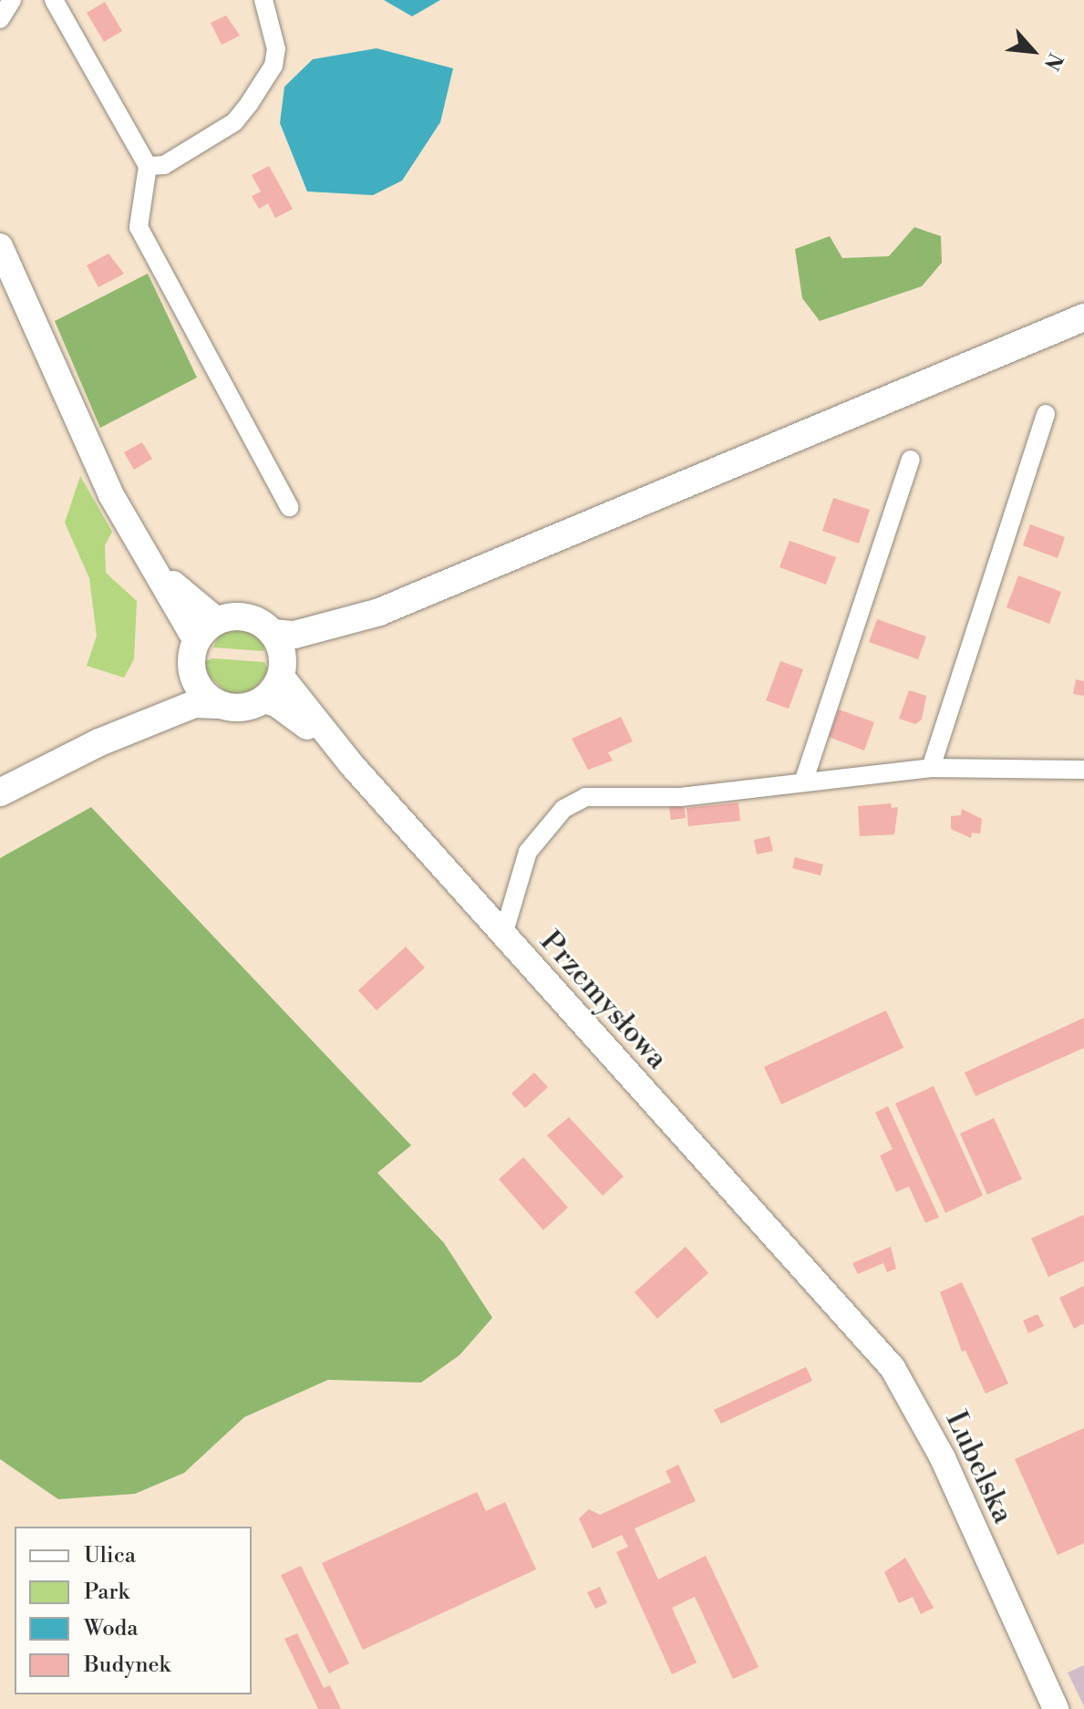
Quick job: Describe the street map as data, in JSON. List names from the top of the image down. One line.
{"streets":{"street":["Przemysłowa","Lubelska"]},"crossings":[["Przemysłowa","Lubelska"]],"legend":["Ulica","Park","Woda","Budynek"],"north":"bottom right"}
